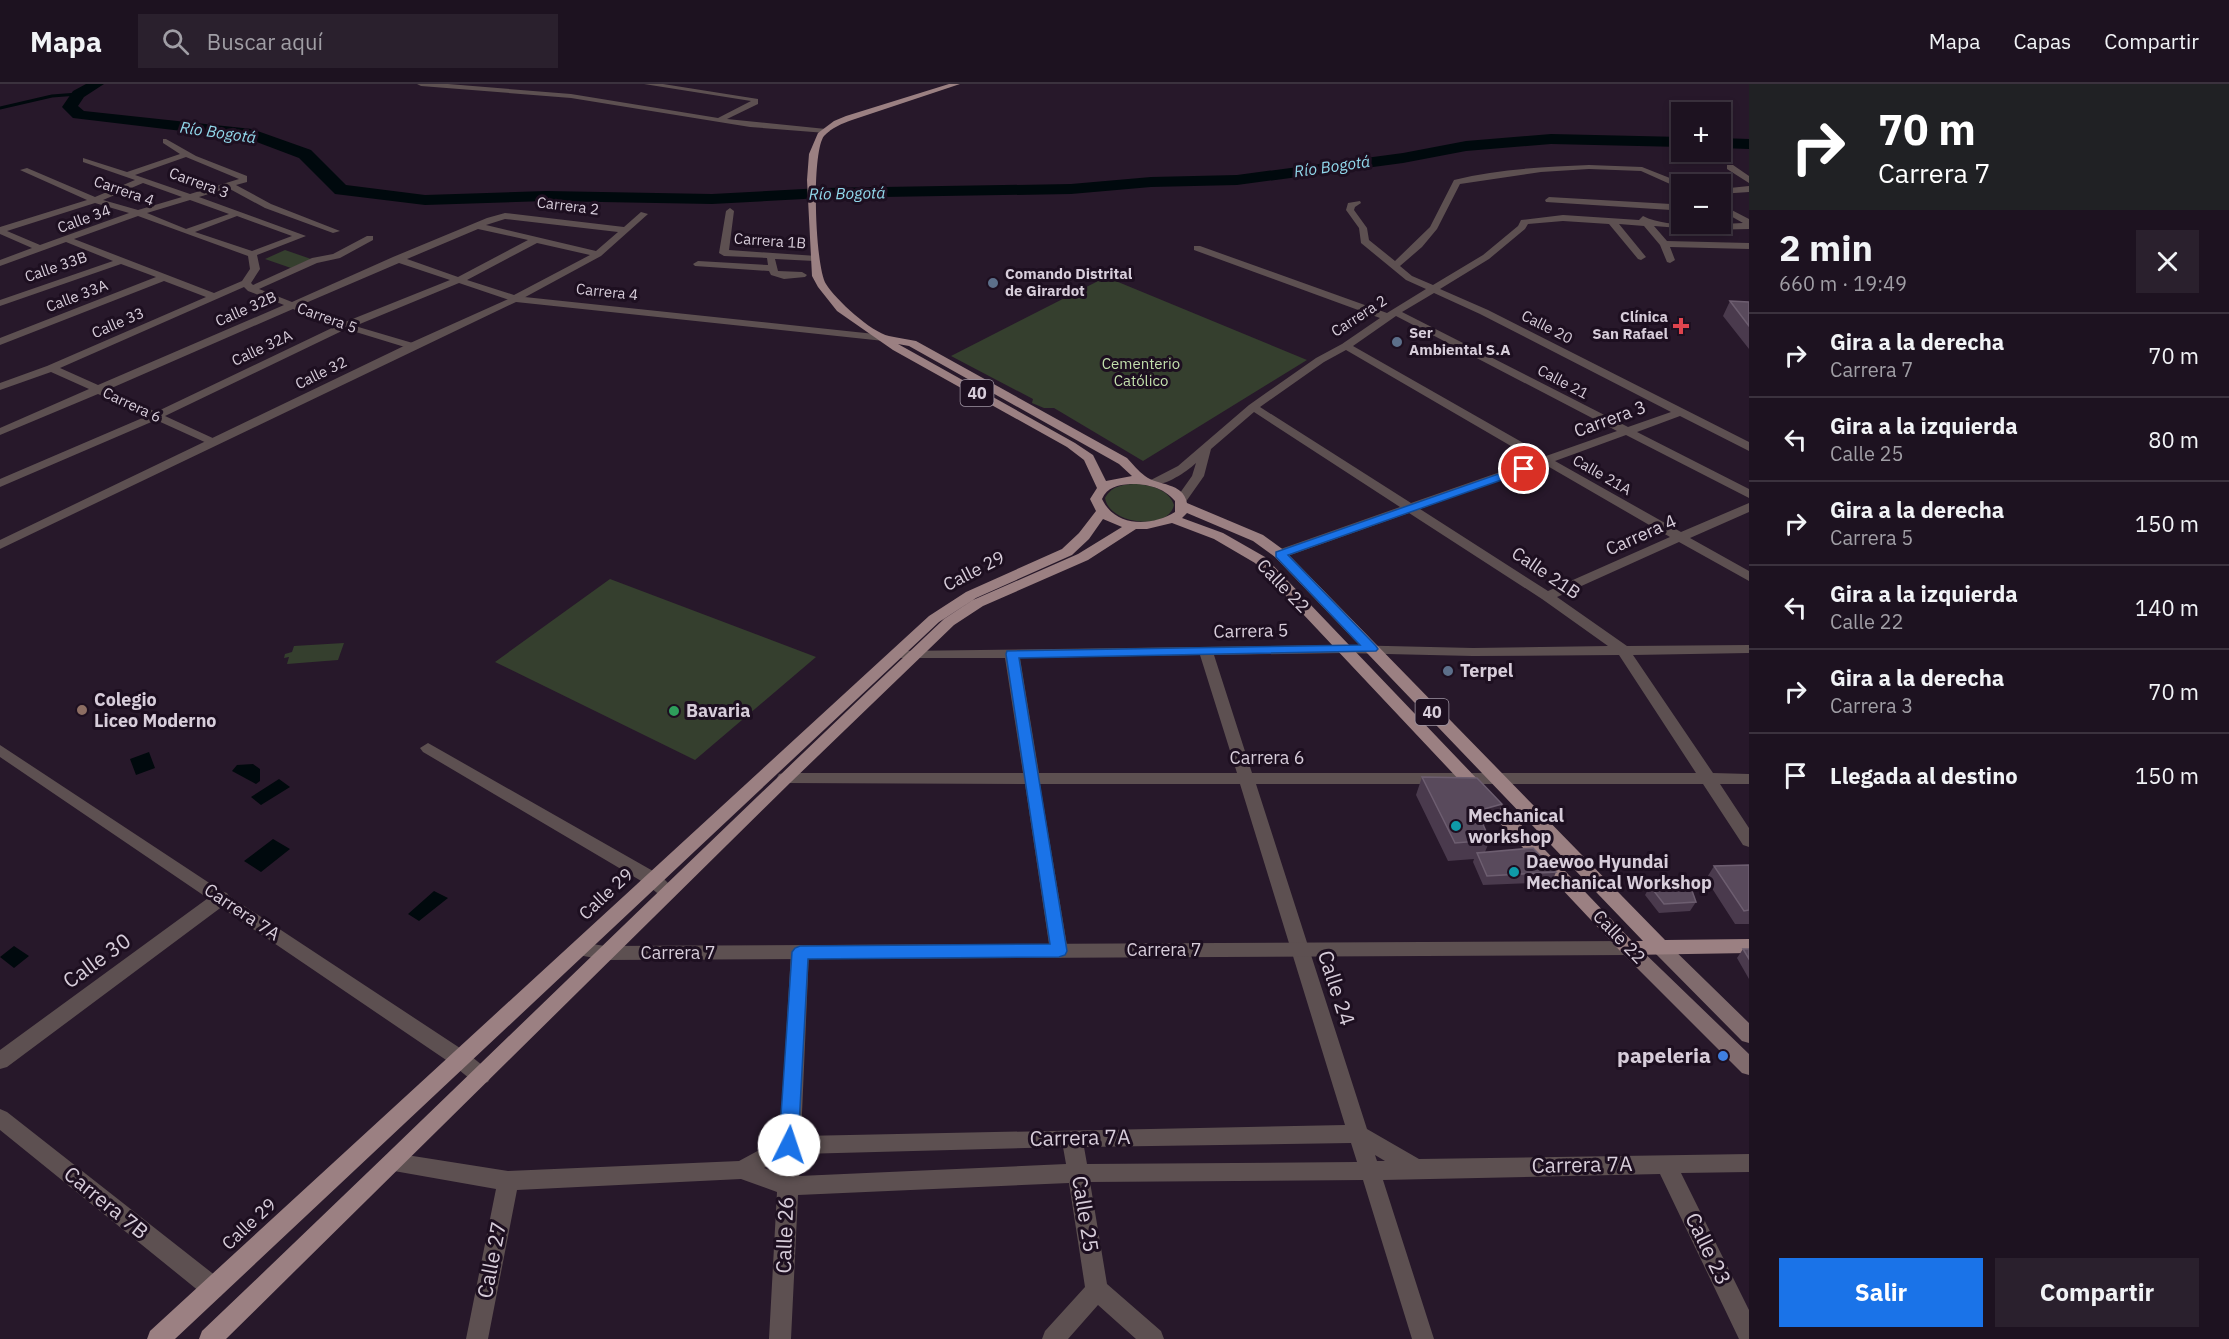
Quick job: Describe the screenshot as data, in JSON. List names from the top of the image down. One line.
{"streets":{"main road":["40","Calle 29","Calle 22","Carrera 7"],"street":["Carrera 3","Carrera 4","Carrera 2","Calle 34","Carrera 1B","Calle 33B","Calle 33A","Calle 32B","Carrera 5","Calle 33","Calle 20","Calle 32A","Calle 32","Calle 21","Carrera 6","Calle 21A","Calle 21B","Carrera 7A","Calle 30","Calle 24","Carrera 7B","Calle 25","Calle 26","Calle 23","Calle 27"]},"crossings":[["Carrera 3","Carrera 4"],["Carrera 3","Calle 34"],["Carrera 3","Calle 20"],["Carrera 3","Calle 21"],["Carrera 3","Calle 21A"],["Carrera 3","Calle 21B"],["Carrera 3","Calle 22"],["Carrera 4","Calle 34"],["Carrera 4","Calle 32B"],["Carrera 4","Calle 32A"],["Carrera 4","Calle 32"],["Carrera 4","40"],["Carrera 4","Calle 21A"],["Carrera 4","Calle 21B"],["Carrera 2","Calle 32B"],["Carrera 2","Calle 20"],["Carrera 2","Calle 32"],["Carrera 2","Calle 21"],["Carrera 2","40"],["Carrera 2","Calle 21A"],["Carrera 2","Calle 21B"],["Carrera 2","Calle 22"],["Carrera 1B","40"],["Calle 32B","Carrera 5"],["Calle 32B","Carrera 6"],["Carrera 5","Calle 33"],["Carrera 5","Calle 32A"],["Carrera 5","Calle 32"],["Carrera 5","Calle 29"],["Carrera 5","Calle 21B"],["Carrera 5","Calle 22"],["Carrera 5","Calle 24"],["Calle 33","Carrera 6"],["Calle 32A","Carrera 6"],["Calle 32","Carrera 6"],["40","Calle 29"],["40","Calle 22"],["Carrera 6","Calle 29"],["Carrera 6","Calle 21B"],["Carrera 6","Calle 22"],["Carrera 6","Calle 24"],["Calle 29","Carrera 7A"],["Calle 29","Carrera 7"],["Calle 29","Carrera 7B"],["Calle 22","Carrera 7"],["Carrera 7A","Calle 30"],["Carrera 7A","Calle 24"],["Carrera 7A","Calle 25"],["Carrera 7A","Calle 26"],["Carrera 7A","Calle 23"],["Carrera 7A","Calle 27"],["Carrera 7","Calle 24"],["Carrera 7","Calle 26"]],"water":["Río Bogotá"],"parks":["Cementerio Católico"],"places":{"other":["Comando Distrital de Girardot","Ser Ambiental S.A","Terpel","Colegio Liceo Moderno","Bavaria","Mechanical workshop","Daewoo Hyundai Mechanical Workshop","papeleria"],"health":["Clínica San Rafael"]},"page":{"header":"Mapa","search":"Buscar aquí","nav":["Mapa","Capas","Compartir"],"turn":["70 m","Carrera 7"],"map_buttons":["+","−"],"heading":["2 min","660 m · 19:49"],"list":[{"name":"Gira a la derecha","note":"Carrera 7","value":"70 m"},{"name":"Gira a la izquierda","note":"Calle 25","value":"80 m"},{"name":"Gira a la derecha","note":"Carrera 5","value":"150 m"},{"name":"Gira a la izquierda","note":"Calle 22","value":"140 m"},{"name":"Gira a la derecha","note":"Carrera 3","value":"70 m"},{"name":"Llegada al destino","value":"150 m"}],"buttons":["Salir","Compartir"]}}
